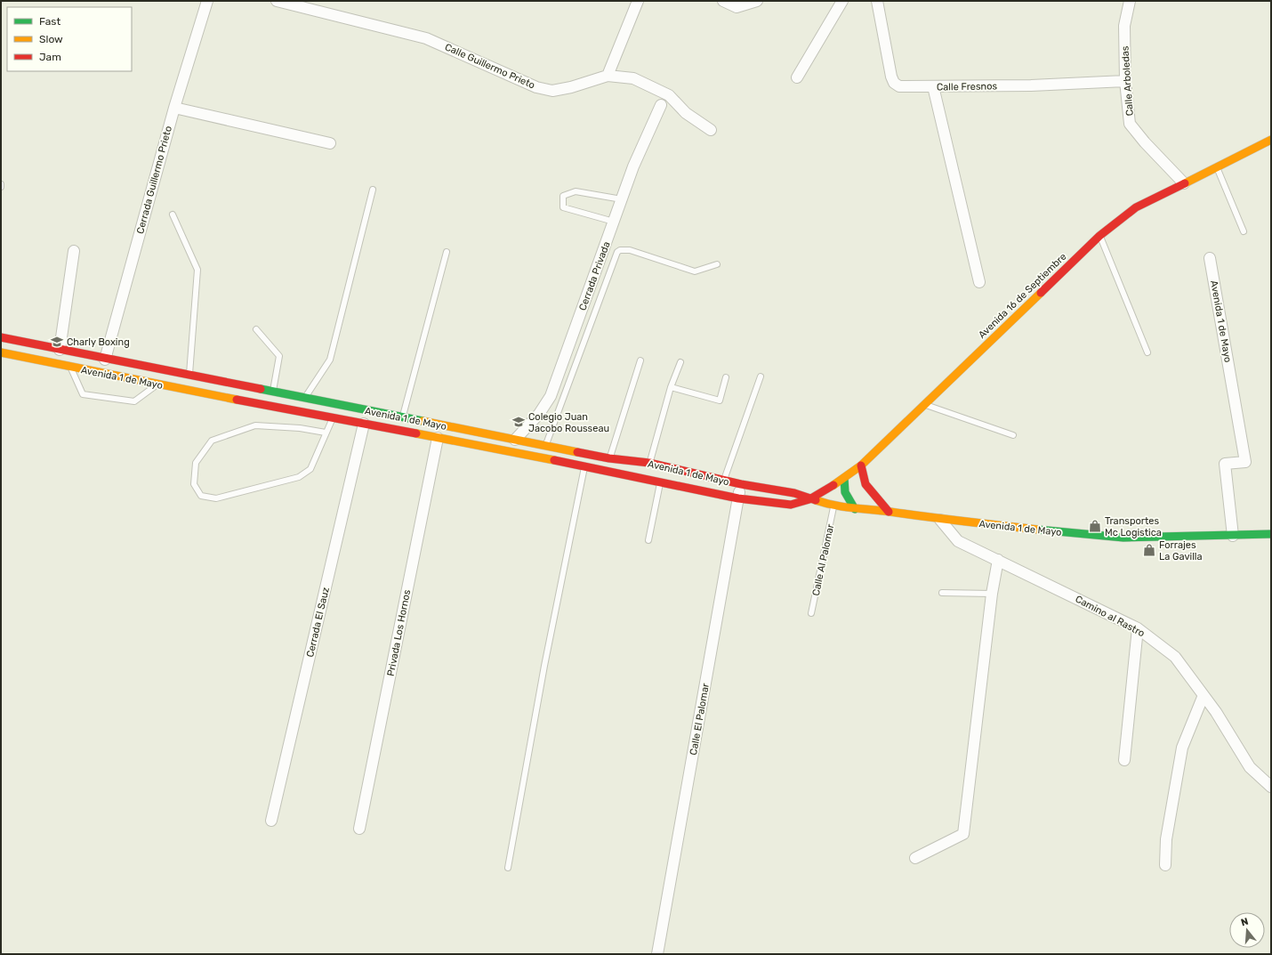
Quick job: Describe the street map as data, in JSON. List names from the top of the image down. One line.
{"streets":{"main road":["Avenida 16 de Septiembre","Avenida 1 de Mayo"],"street":["Calle Guillermo Prieto","Calle Arboledas","Calle Fresnos","Cerrada Guillermo Prieto","Cerrada Privada","Camino al Rastro","Cerrada El Sauz","Privada Los Hornos","Calle El Palomar"],"lane":["Calle Al Palomar"]},"crossings":[["Calle Arboledas","Calle Fresnos"],["Calle Arboledas","Avenida 16 de Septiembre"],["Cerrada Guillermo Prieto","Avenida 1 de Mayo"],["Cerrada Privada","Avenida 1 de Mayo"],["Avenida 16 de Septiembre","Avenida 1 de Mayo"],["Avenida 1 de Mayo","Calle Al Palomar"],["Avenida 1 de Mayo","Camino al Rastro"],["Avenida 1 de Mayo","Cerrada El Sauz"],["Avenida 1 de Mayo","Privada Los Hornos"],["Avenida 1 de Mayo","Calle El Palomar"]],"places":{"school or university":["Charly Boxing","Colegio Juan Jacobo Rousseau"],"shop":["Transportes Mc Logistica","Forrajes La Gavilla"]},"legend":["Fast","Slow","Jam"],"north":"top"}
